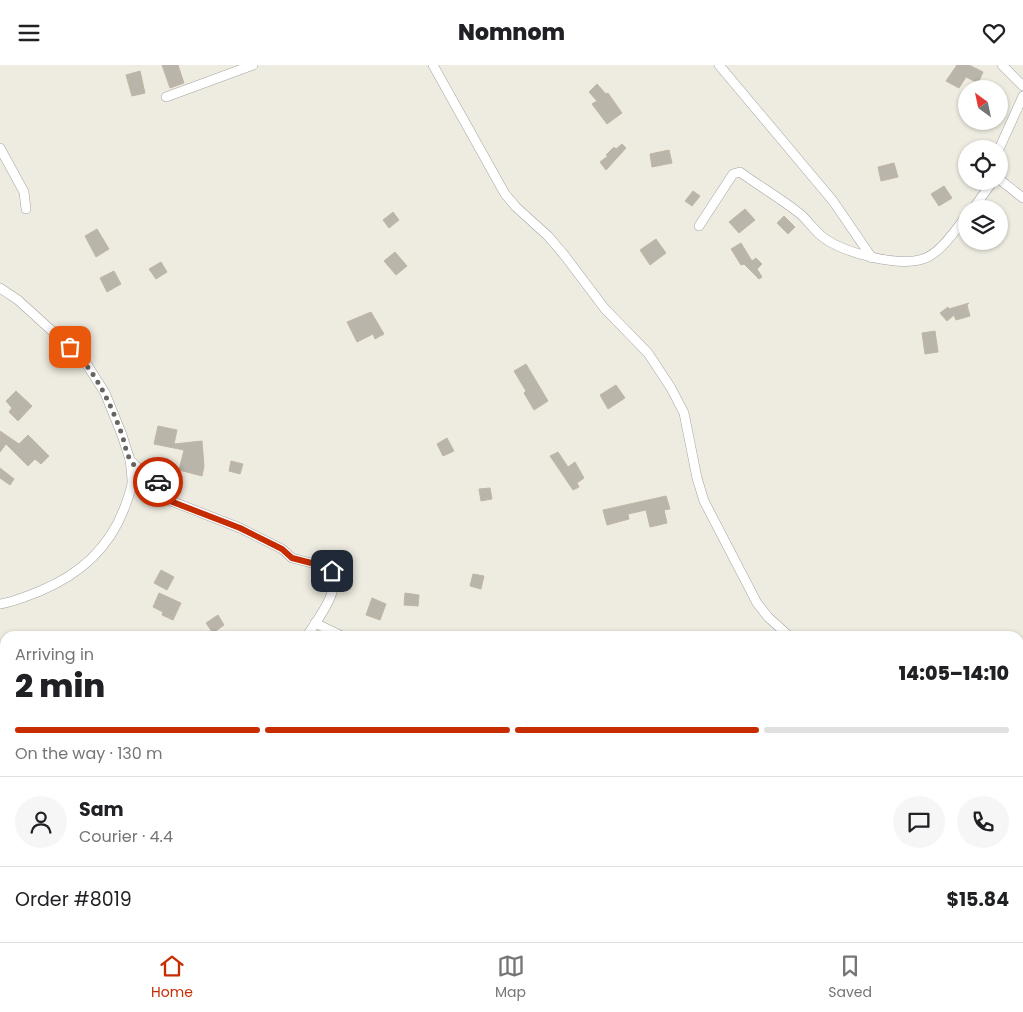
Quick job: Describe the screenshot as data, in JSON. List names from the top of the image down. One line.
{"north":"top left","page":{"header":"Nomnom","heading":["2 min","Arriving in","14:05–14:10"],"panel":["Sam","Courier · 4.4","Order #8019","$15.84"],"bar":"On the way · 130 m","tabs":["Home","Map","Saved"]}}
